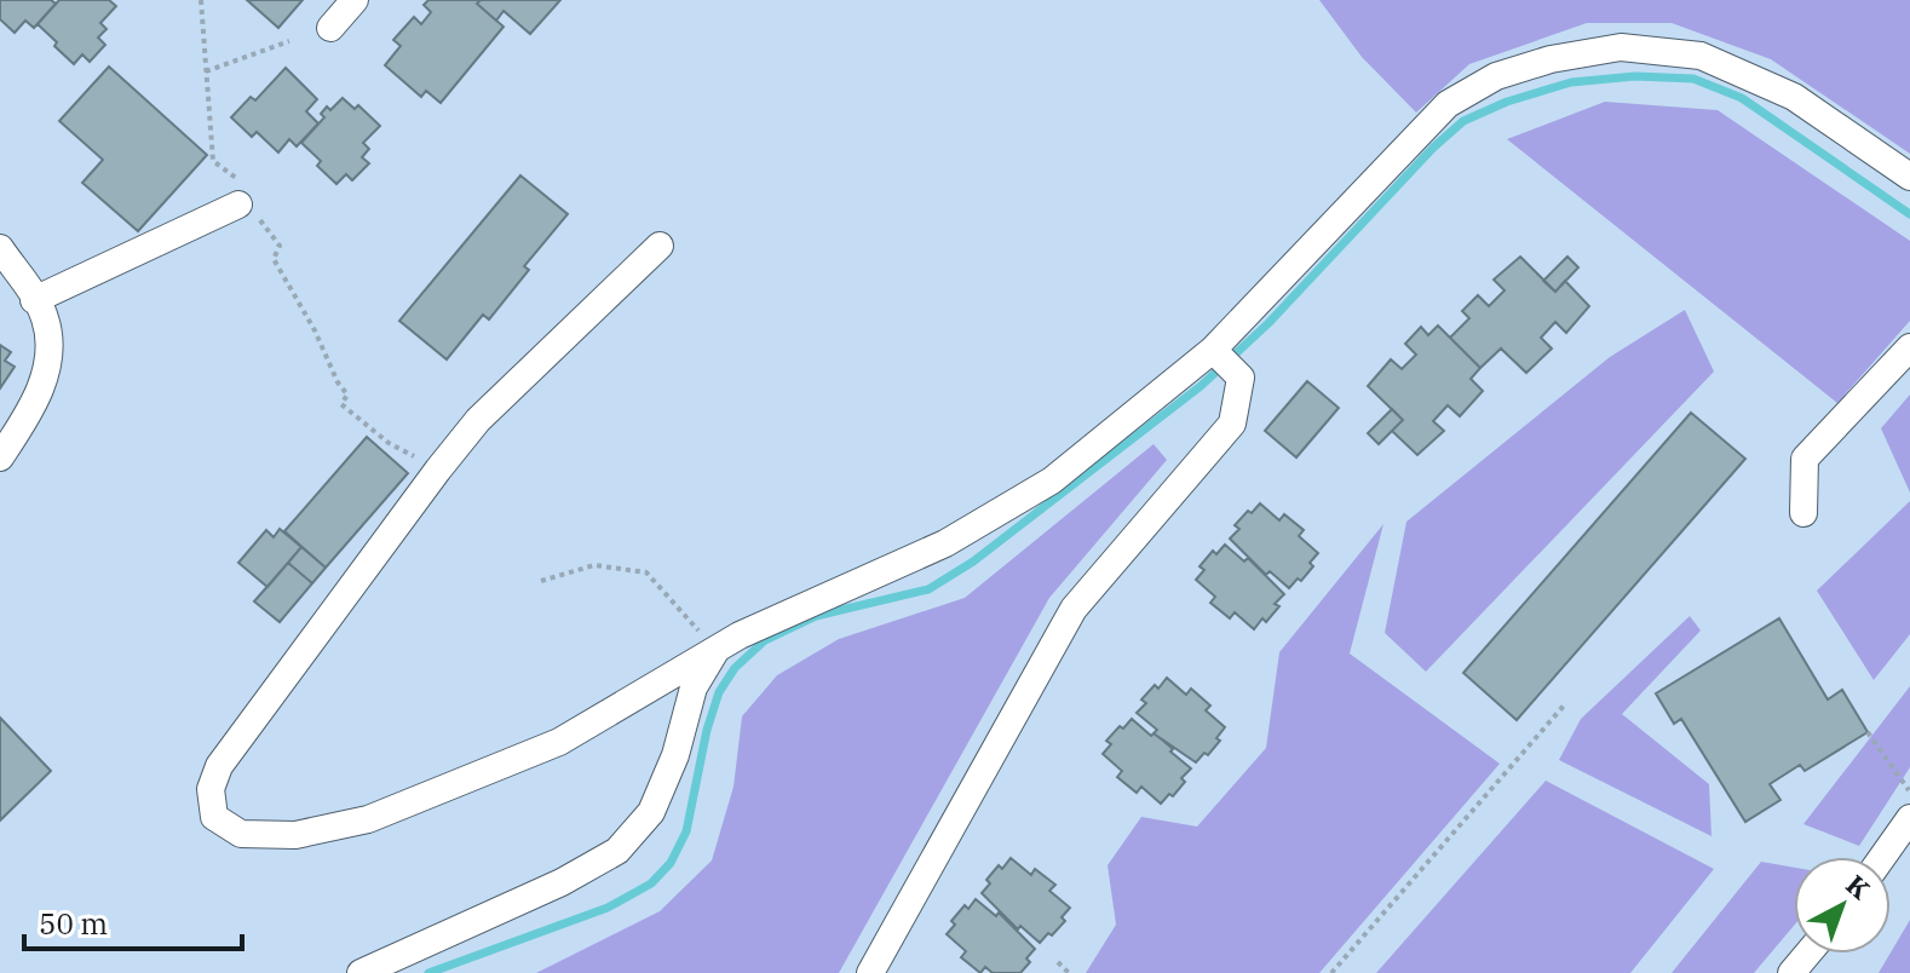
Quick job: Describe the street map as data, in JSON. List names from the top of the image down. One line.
{"scale_bar":"50 m","north":"top right"}
